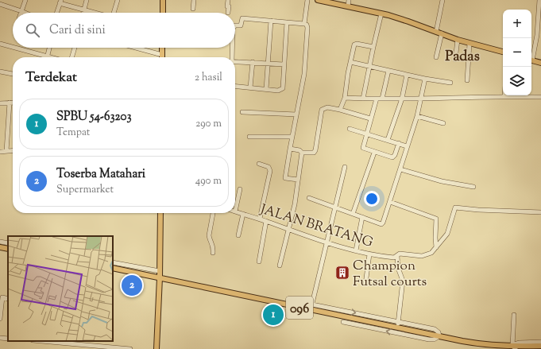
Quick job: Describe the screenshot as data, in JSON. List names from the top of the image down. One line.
{"streets":{"main road":["096"],"street":["JALAN BRATANG"]},"districts":["Padas"],"places":{"building":["Champion Futsal courts"]},"page":{"map_buttons":["+","−"],"search":"Cari di sini","heading":["Terdekat","2 hasil"],"list":[{"mark":"1","name":"SPBU 54-63203","note":"Tempat","value":"290 m"},{"mark":"2","name":"Toserba Matahari","note":"Supermarket","value":"490 m"}],"pins":["2","1"]}}
